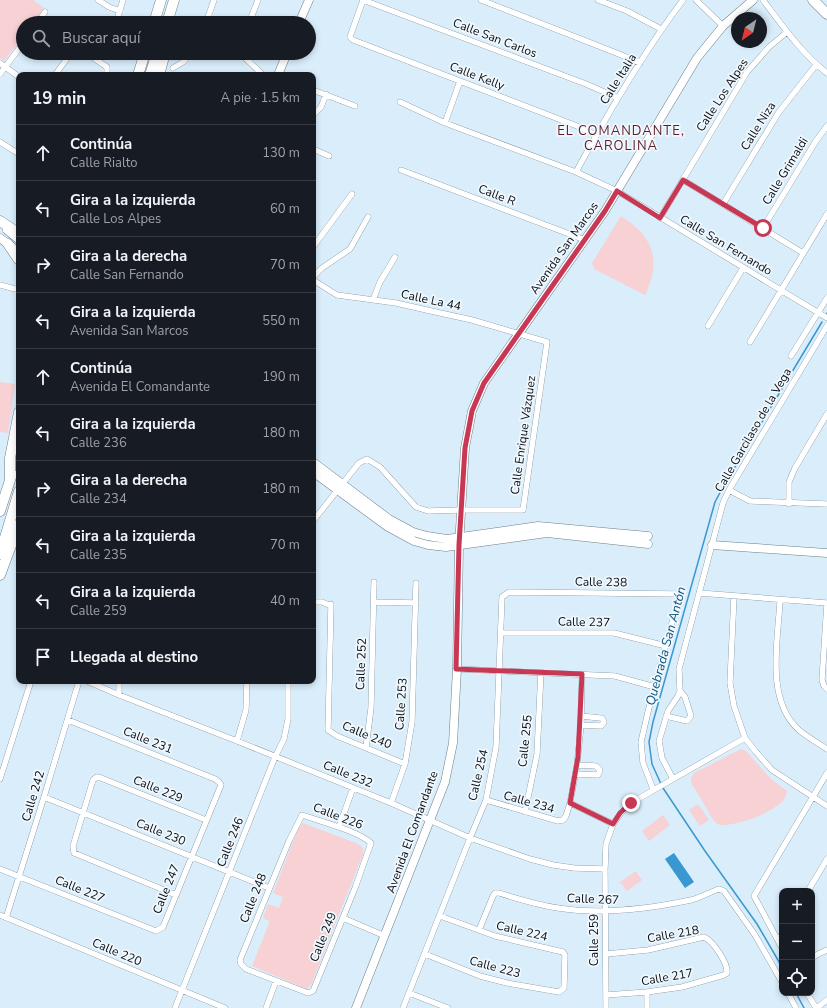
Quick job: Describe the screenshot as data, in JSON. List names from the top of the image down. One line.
{"streets":{"street":["Calle San Carlos","Calle Kelly","Calle Italia","Calle Los Alpes","Calle Niza","Calle Grimaldi","Calle R","Calle San Fernando","Avenida San Marcos","Calle La 44","Calle Garcilaso de la Vega","Calle Enrique Vázquez","Calle 238","Calle 237","Calle 252","Calle 253","Calle 240","Calle 231","Calle 255","Calle 232","Calle 254","Calle 229","Calle 242","Calle 234","Calle 226","Calle 230","Avenida El Comandante","Calle 246","Calle 227","Calle 247","Calle 248","Calle 267","Calle 224","Calle 218","Calle 249","Calle 259","Calle 220","Calle 223","Calle 217"]},"crossings":[["Calle San Carlos","Calle Kelly"],["Calle San Carlos","Calle Italia"],["Calle Kelly","Calle Italia"],["Calle Italia","Calle San Fernando"],["Calle Los Alpes","Calle San Fernando"],["Calle R","Avenida San Marcos"],["Calle San Fernando","Avenida San Marcos"],["Avenida San Marcos","Calle La 44"],["Avenida San Marcos","Calle Enrique Vázquez"],["Avenida San Marcos","Avenida El Comandante"],["Calle La 44","Calle Enrique Vázquez"],["Calle 238","Calle 237"],["Calle 238","Calle 254"],["Calle 237","Calle 254"],["Calle 252","Calle 240"],["Calle 253","Calle 240"],["Calle 253","Calle 232"],["Calle 231","Calle 242"],["Calle 231","Calle 247"],["Calle 255","Calle 234"],["Calle 232","Calle 254"],["Calle 232","Avenida El Comandante"],["Calle 232","Calle 246"],["Calle 232","Calle 259"],["Calle 254","Calle 234"],["Calle 254","Calle 224"],["Calle 254","Calle 223"],["Calle 229","Calle 230"],["Calle 229","Calle 247"],["Calle 242","Calle 230"],["Calle 242","Calle 227"],["Calle 242","Calle 220"],["Calle 226","Calle 248"],["Calle 226","Calle 249"],["Calle 230","Calle 246"],["Calle 230","Calle 247"],["Calle 230","Calle 248"],["Calle 246","Calle 220"],["Calle 227","Calle 247"],["Calle 248","Calle 249"],["Calle 267","Calle 224"],["Calle 267","Calle 259"],["Calle 224","Calle 223"],["Calle 218","Calle 259"],["Calle 218","Calle 217"],["Calle 259","Calle 217"]],"districts":["EL COMANDANTE, CAROLINA"],"water":["Quebrada San Antón"],"north":"bottom left","page":{"search":"Buscar aquí","heading":["19 min","A pie · 1.5 km"],"list":[["Continúa","Calle Rialto","130 m"],["Gira a la izquierda","Calle Los Alpes","60 m"],["Gira a la derecha","Calle San Fernando","70 m"],["Gira a la izquierda","Avenida San Marcos","550 m"],["Continúa","Avenida El Comandante","190 m"],["Gira a la izquierda","Calle 236","180 m"],["Gira a la derecha","Calle 234","180 m"],["Gira a la izquierda","Calle 235","70 m"],["Gira a la izquierda","Calle 259","40 m"],"Llegada al destino"],"map_buttons":["+","−"]}}
